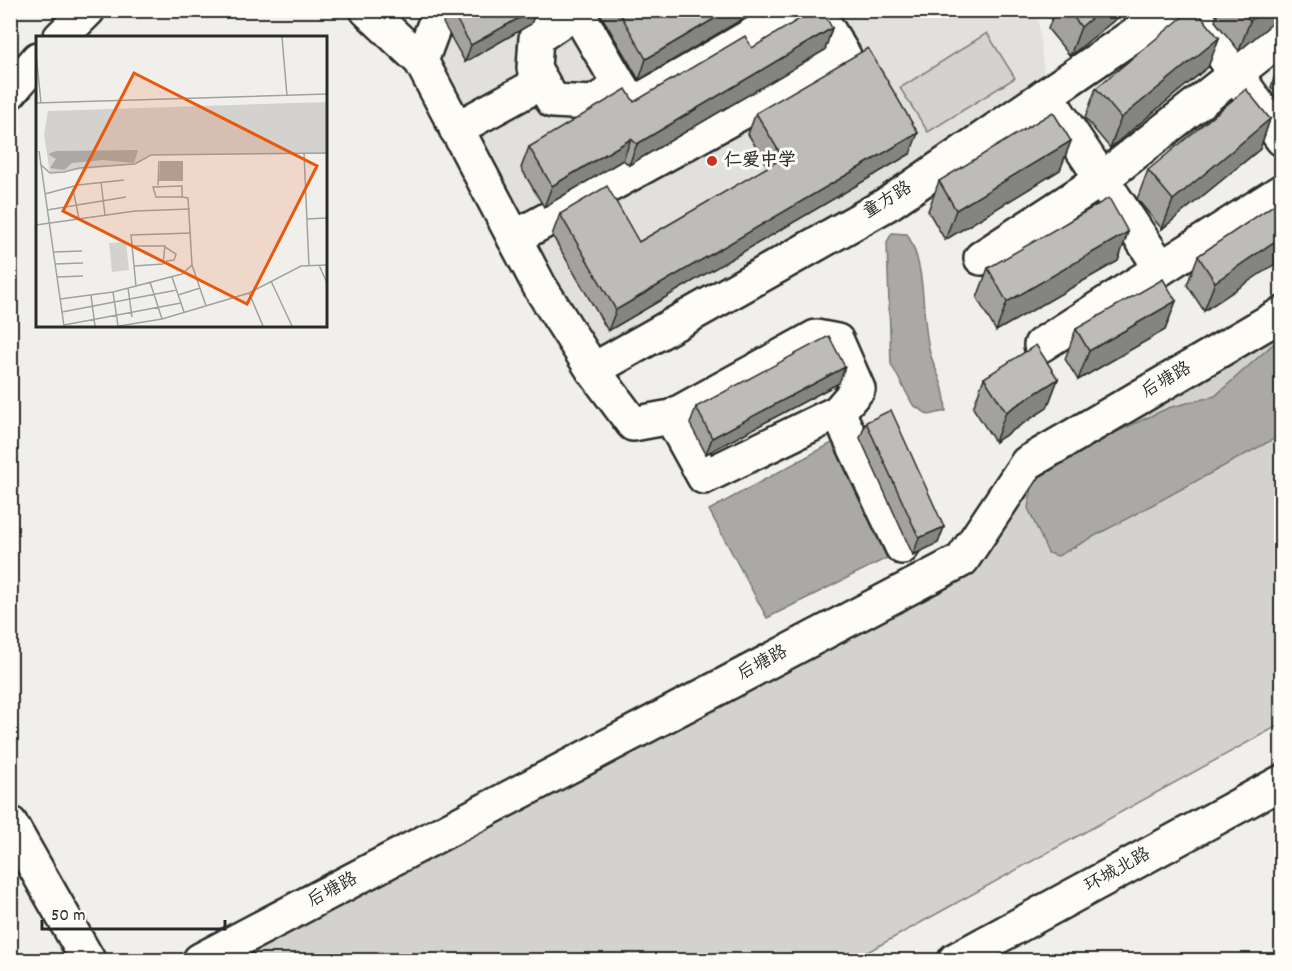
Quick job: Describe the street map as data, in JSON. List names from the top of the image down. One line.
{"streets":{"street":["童方路","后塘路","环城北路"]},"places":["仁爱中学"],"scale_bar":"50 m"}
